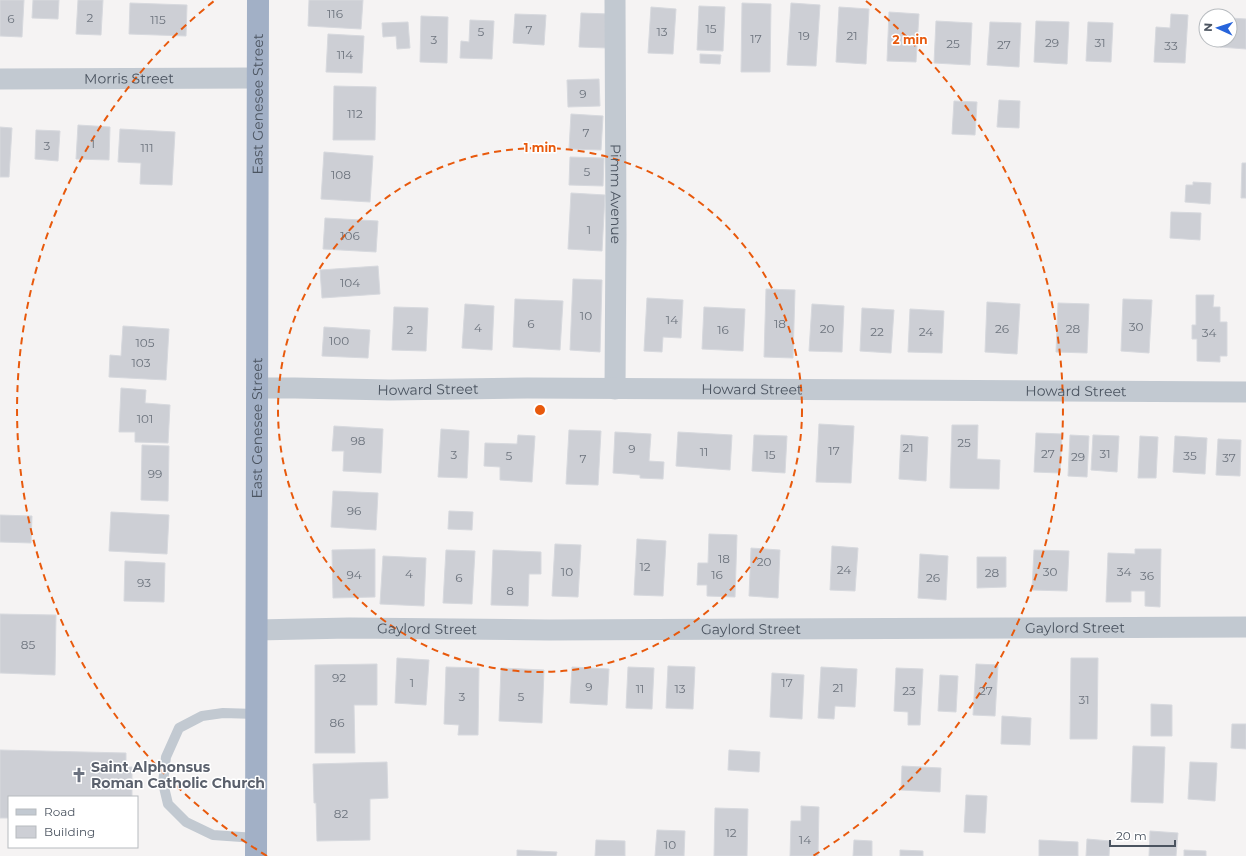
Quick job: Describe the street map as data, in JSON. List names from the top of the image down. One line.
{"streets":{"highway":["East Genesee Street"],"street":["Morris Street","Pimm Avenue","Howard Street","Gaylord Street"]},"crossings":[["Morris Street","East Genesee Street"],["East Genesee Street","Howard Street"],["East Genesee Street","Gaylord Street"],["Pimm Avenue","Howard Street"]],"places":{"church":["Saint Alphonsus Roman Catholic Church"]},"house_numbers":["116","2","6","115","15","7","5","13","19","21","17","3","29","31","25","27","33","114","9","112","7","1","3","111","5","108","1","106","104","10","14","6","18","30","4","20","26","28","2","16","22","24","34","100","105","103","101","98","25","21","9","17","11","27","31","3","15","5","35","29","37","7","99","96","18","20","12","24","10","30","34","28","4","94","16","36","6","26","93","8","85","92","1","17","9","21","11","13","23","27","3","5","31","86","82","12","14","10"],"legend":["Road","Building"],"scale_bar":"20 m","north":"left","rings":["2 min","1 min"]}
